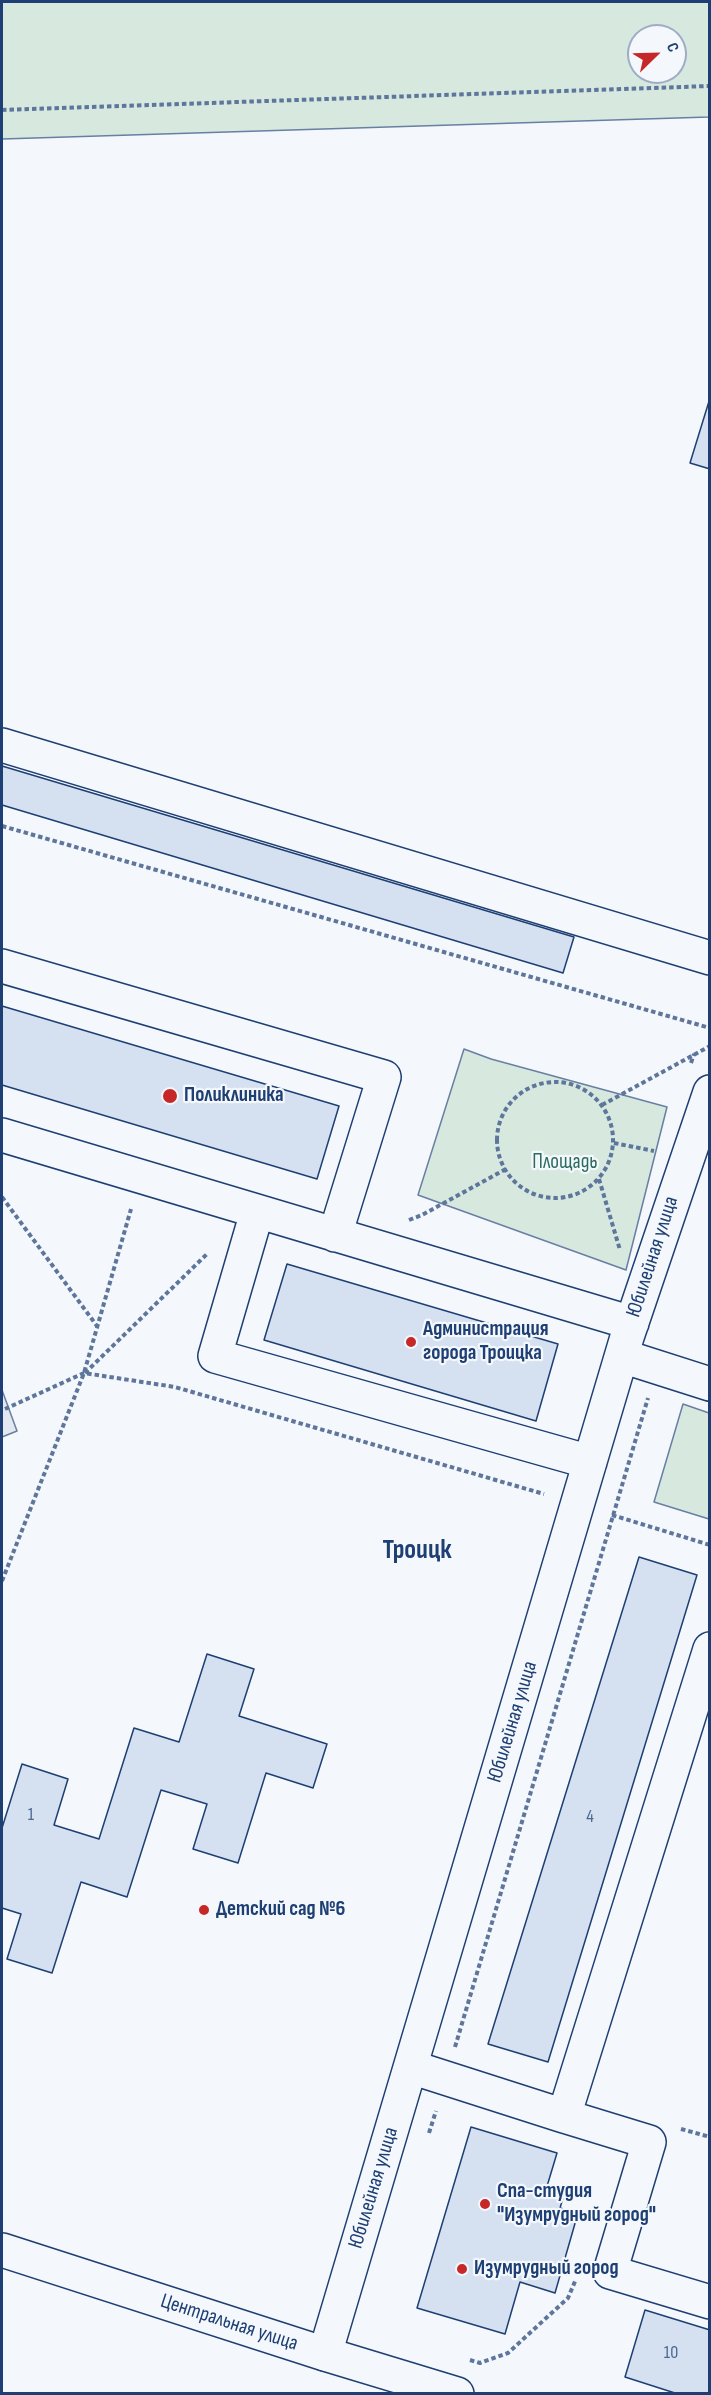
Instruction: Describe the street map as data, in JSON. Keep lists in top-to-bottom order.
{
  "streets": {
    "street": ["Юбилейная улица", "Центральная улица"]
  },
  "crossings": [
    ["Юбилейная улица", "Центральная улица"]
  ],
  "districts": ["Троицк"],
  "parks": ["Площадь"],
  "places": [
    "Поликлиника",
    "Администрация города Троицка",
    "Детский сад №6",
    "Спа-студия \"Изумрудный город\"",
    "Изумрудный город"
  ],
  "house_numbers": ["1", "4", "10"],
  "north": "top right"
}
